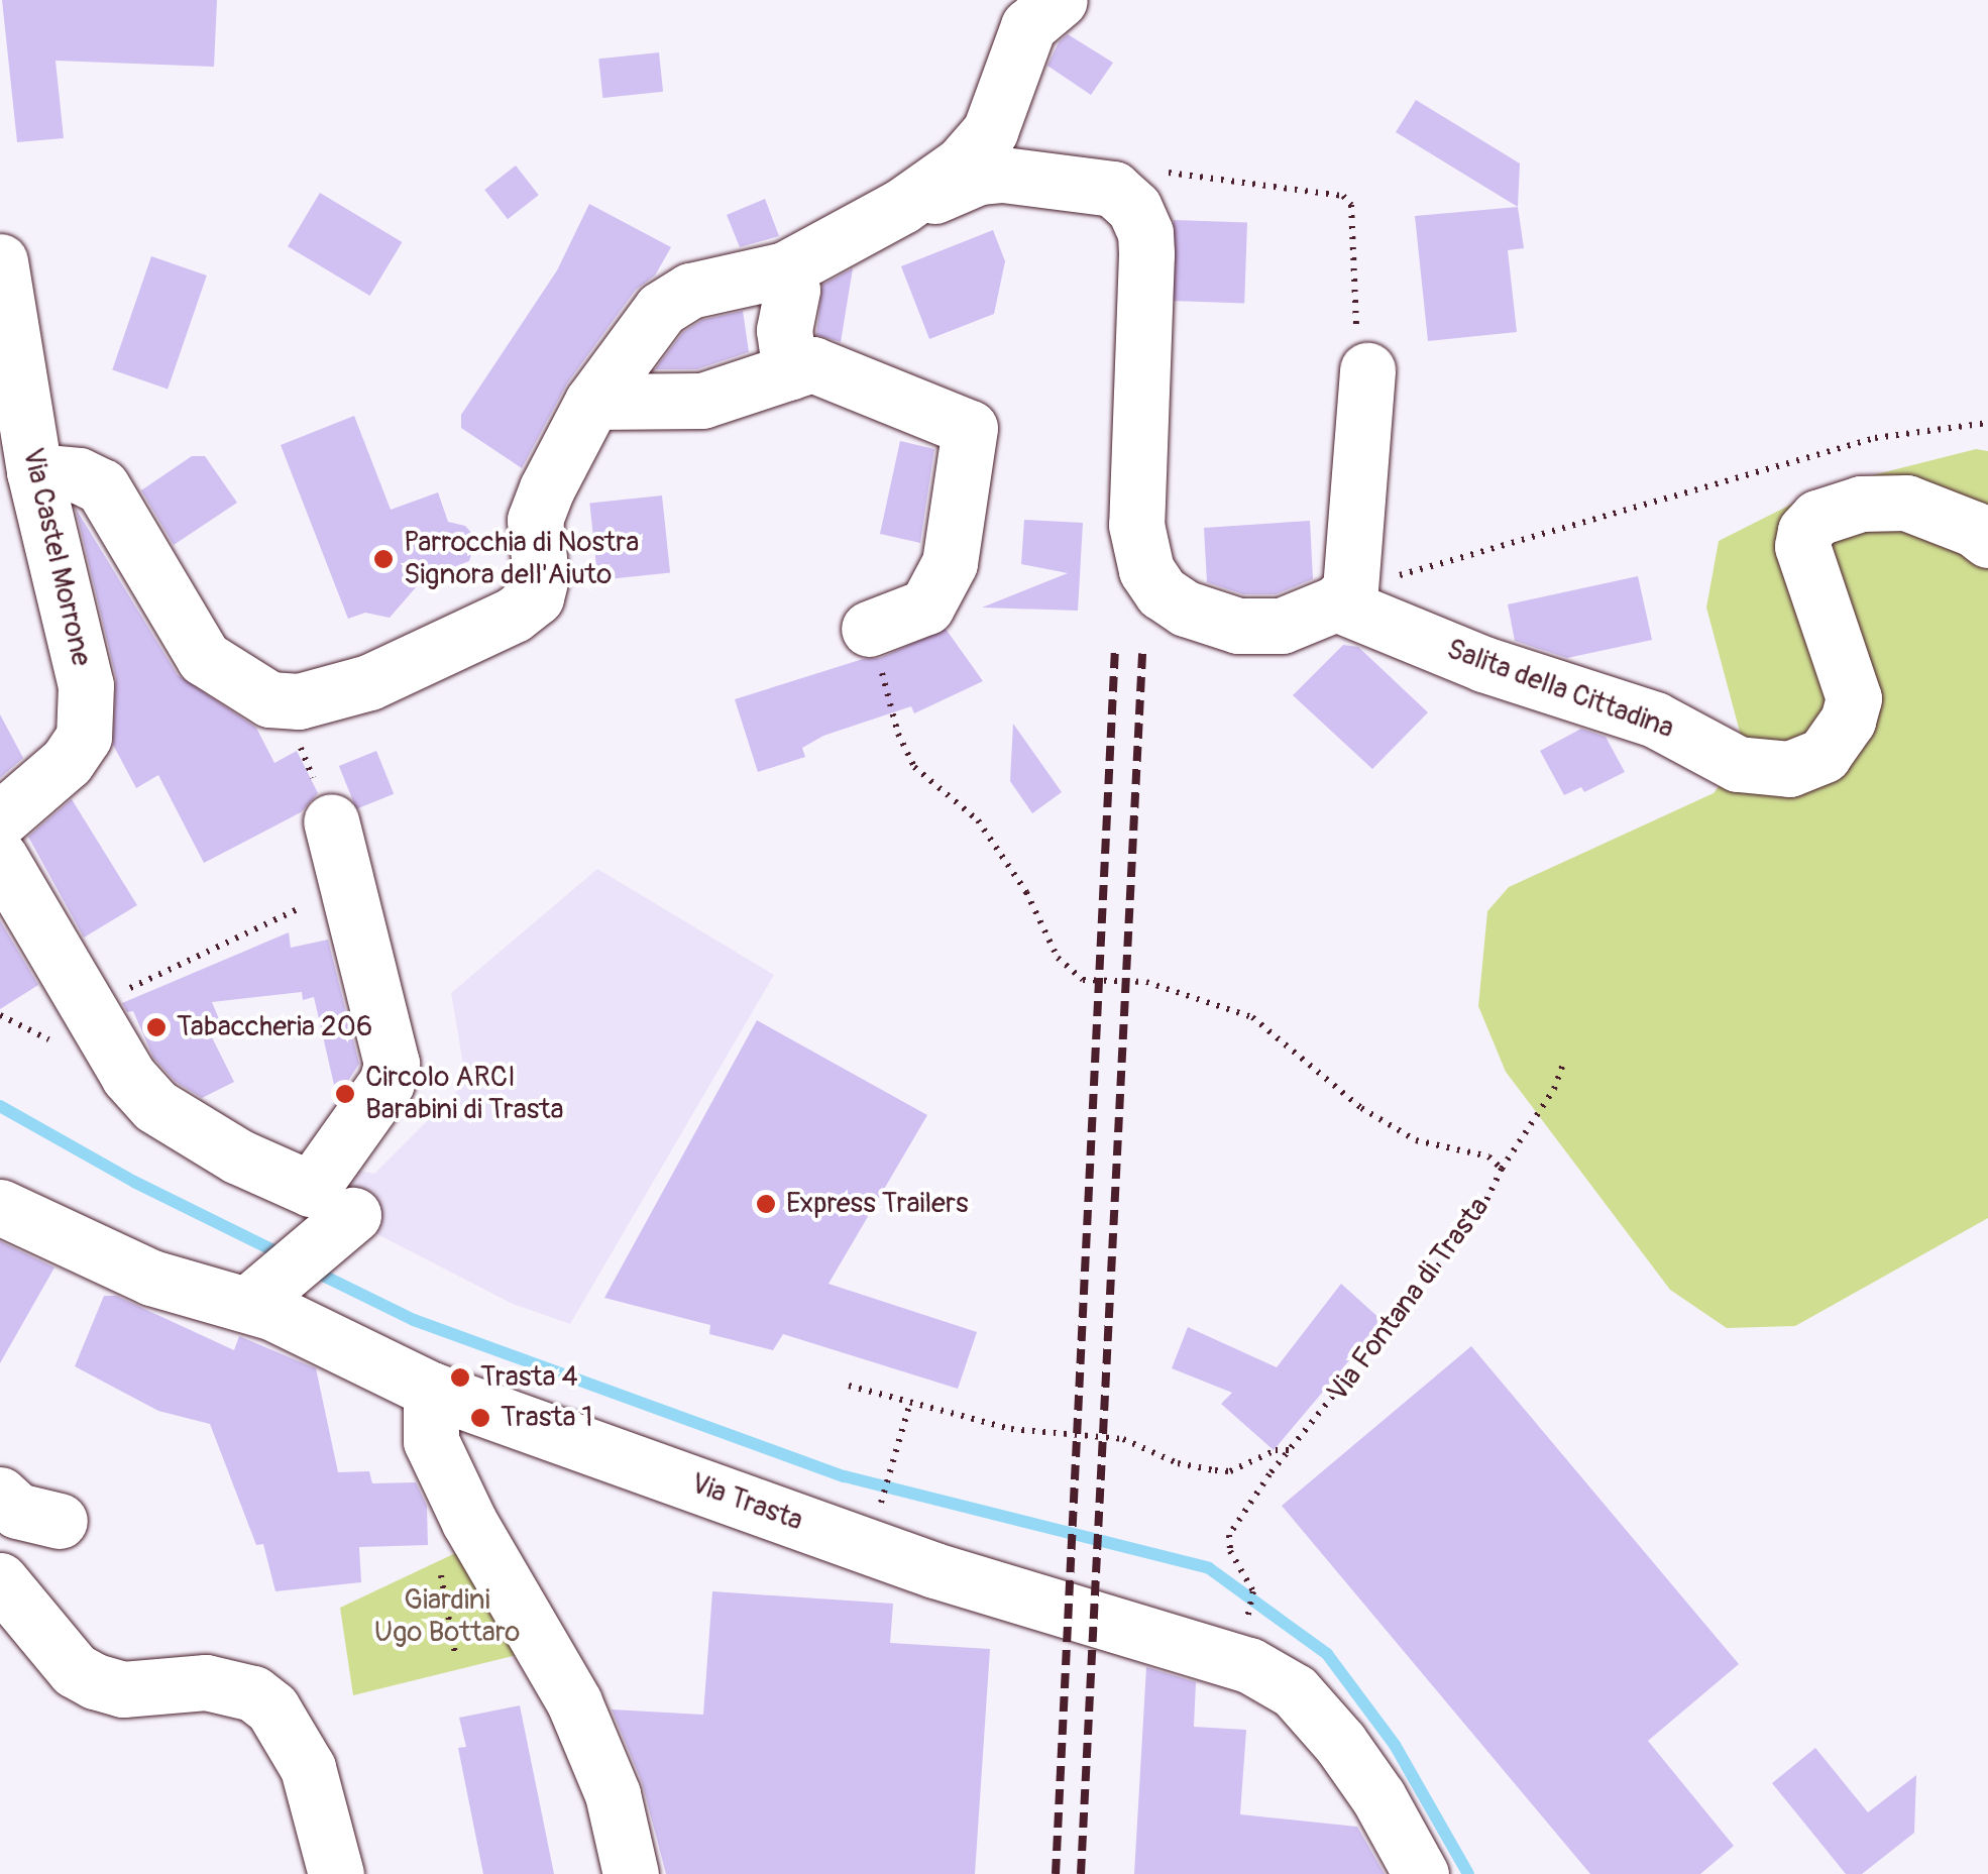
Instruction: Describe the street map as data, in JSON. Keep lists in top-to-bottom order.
{
  "streets": {
    "street": ["Via Castel Morrone", "Salita della Cittadina", "Via Trasta"],
    "path": ["Via Fontana di Trasta"]
  },
  "crossings": [
    ["Via Fontana di Trasta", "Via Trasta"]
  ],
  "parks": ["Giardini Ugo Bottaro"],
  "places": [
    "Parrocchia di Nostra Signora dell'Aiuto",
    "Tabaccheria 206",
    "Circolo ARCI Barabini di Trasta",
    "Express Trailers",
    "Trasta 4",
    "Trasta 1"
  ]
}
